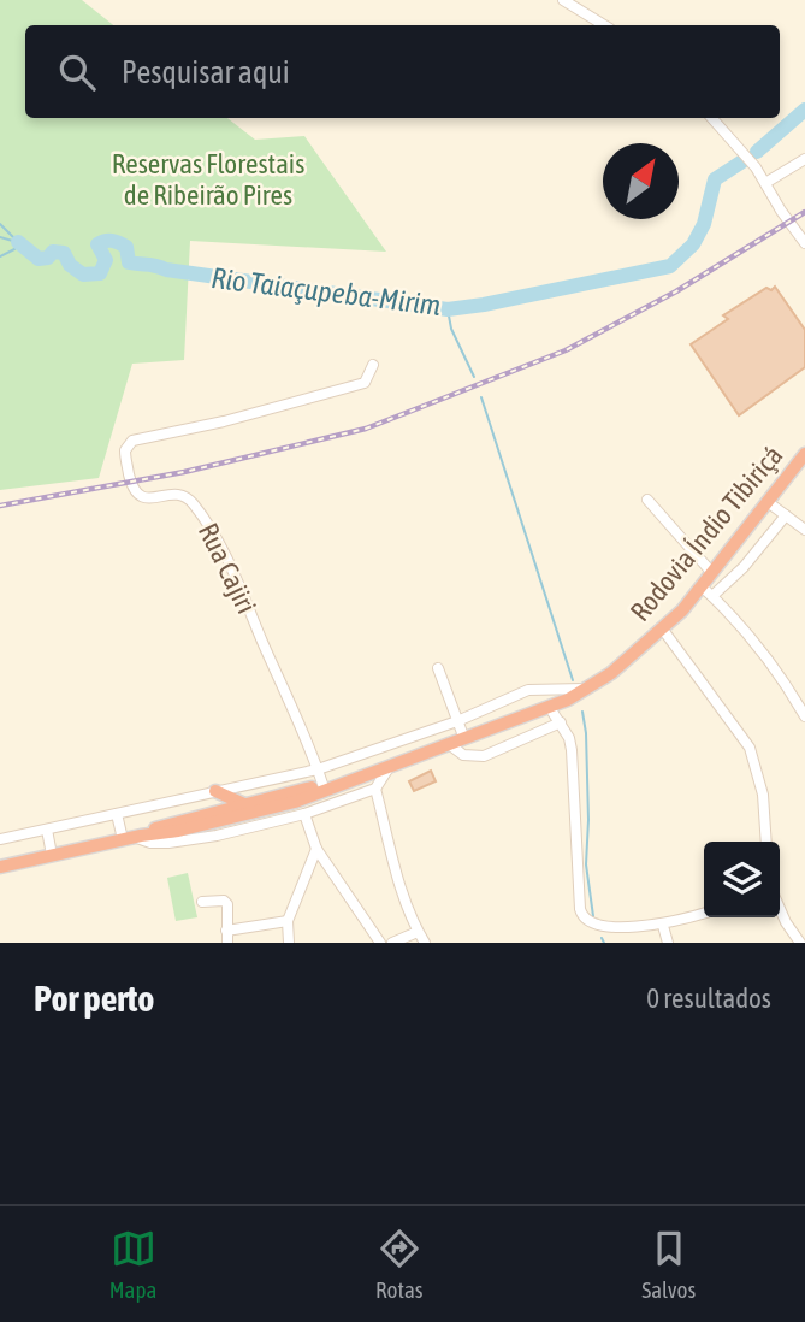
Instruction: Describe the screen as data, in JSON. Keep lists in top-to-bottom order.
{
  "streets": {
    "highway": ["Rodovia Índio Tibiriçá"],
    "street": ["Rua Cajiri"]
  },
  "crossings": [
    ["Rodovia Índio Tibiriçá", "Rua Cajiri"]
  ],
  "water": ["Rio Taiaçupeba-Mirim"],
  "parks": ["Reservas Florestais de Ribeirão Pires"],
  "north": "top right",
  "page": {
    "search": "Pesquisar aqui",
    "heading": ["Por perto", "0 resultados"],
    "nav": ["Mapa", "Rotas", "Salvos"]
  }
}
